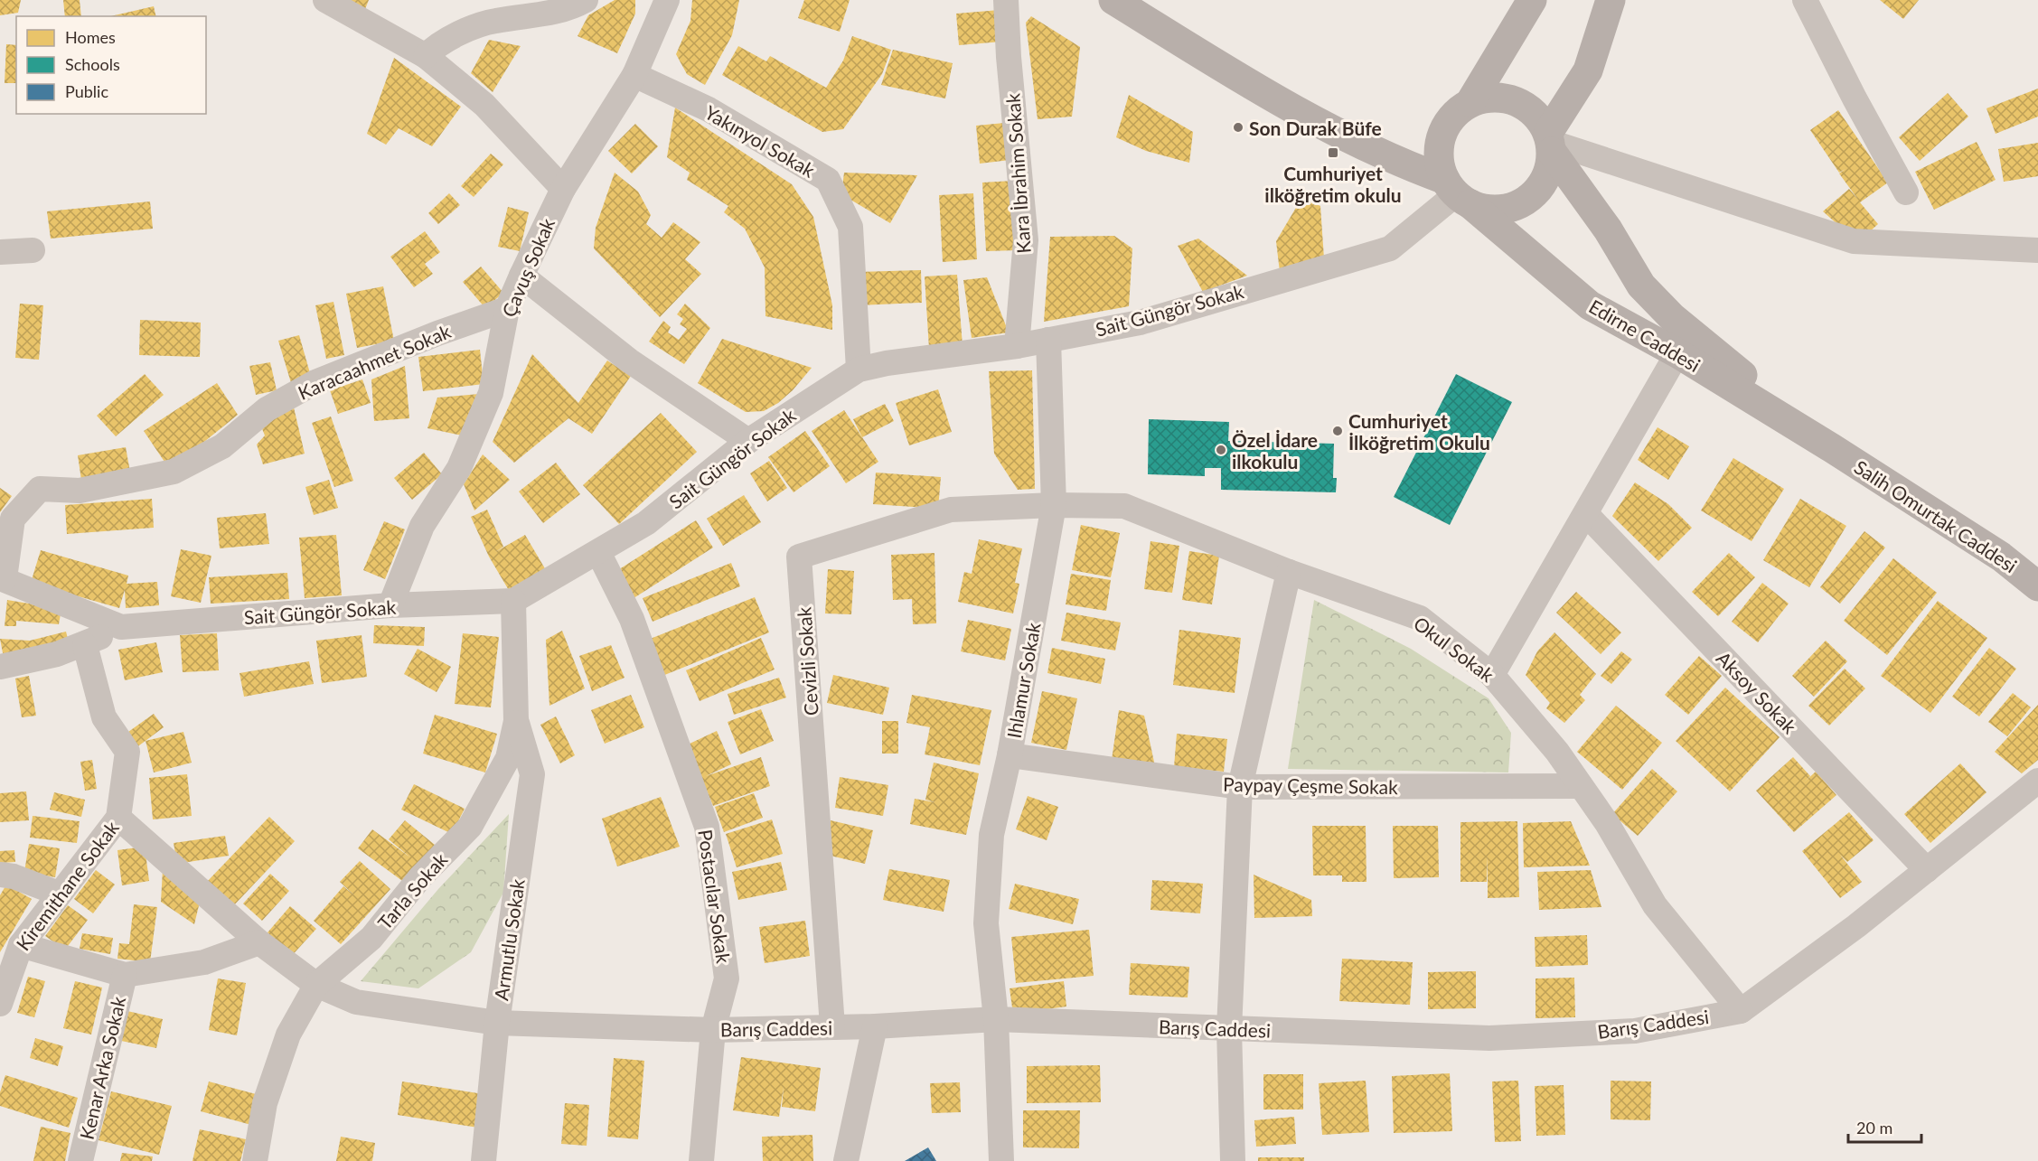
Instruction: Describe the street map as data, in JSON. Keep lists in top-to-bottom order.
{
  "streets": {
    "main road": ["Edirne Caddesi", "Salih Omurtak Caddesi"],
    "street": [
      "Yakınyol Sokak",
      "Kara İbrahim Sokak",
      "Çavuş Sokak",
      "Sait Güngör Sokak",
      "Karacaahmet Sokak",
      "Okul Sokak",
      "Cevizli Sokak",
      "Ihlamur Sokak",
      "Aksoy Sokak",
      "Paypay Çeşme Sokak",
      "Kiremithane Sokak",
      "Tarla Sokak",
      "Postacılar Sokak",
      "Armutlu Sokak",
      "Barış Caddesi",
      "Kenar Arka Sokak"
    ]
  },
  "crossings": [
    ["Yakınyol Sokak", "Çavuş Sokak"],
    ["Yakınyol Sokak", "Sait Güngör Sokak"],
    ["Kara İbrahim Sokak", "Sait Güngör Sokak"],
    ["Çavuş Sokak", "Sait Güngör Sokak"],
    ["Çavuş Sokak", "Karacaahmet Sokak"],
    ["Sait Güngör Sokak", "Edirne Caddesi"],
    ["Sait Güngör Sokak", "Karacaahmet Sokak"],
    ["Sait Güngör Sokak", "Ihlamur Sokak"],
    ["Sait Güngör Sokak", "Tarla Sokak"],
    ["Sait Güngör Sokak", "Postacılar Sokak"],
    ["Edirne Caddesi", "Salih Omurtak Caddesi"],
    ["Okul Sokak", "Cevizli Sokak"],
    ["Okul Sokak", "Ihlamur Sokak"],
    ["Okul Sokak", "Paypay Çeşme Sokak"],
    ["Okul Sokak", "Barış Caddesi"],
    ["Cevizli Sokak", "Ihlamur Sokak"],
    ["Cevizli Sokak", "Barış Caddesi"],
    ["Ihlamur Sokak", "Paypay Çeşme Sokak"],
    ["Ihlamur Sokak", "Barış Caddesi"],
    ["Aksoy Sokak", "Barış Caddesi"],
    ["Kiremithane Sokak", "Barış Caddesi"],
    ["Kiremithane Sokak", "Kenar Arka Sokak"],
    ["Tarla Sokak", "Armutlu Sokak"],
    ["Tarla Sokak", "Barış Caddesi"],
    ["Postacılar Sokak", "Barış Caddesi"],
    ["Armutlu Sokak", "Barış Caddesi"],
    ["Barış Caddesi", "Kenar Arka Sokak"]
  ],
  "places": {
    "other": ["Son Durak Büfe", "Cumhuriyet İlköğretim Okulu", "Özel İdare ilkokulu"],
    "transit": ["Cumhuriyet ilköğretim okulu"]
  },
  "legend": ["Homes", "Schools", "Public"],
  "scale_bar": "20 m"
}
